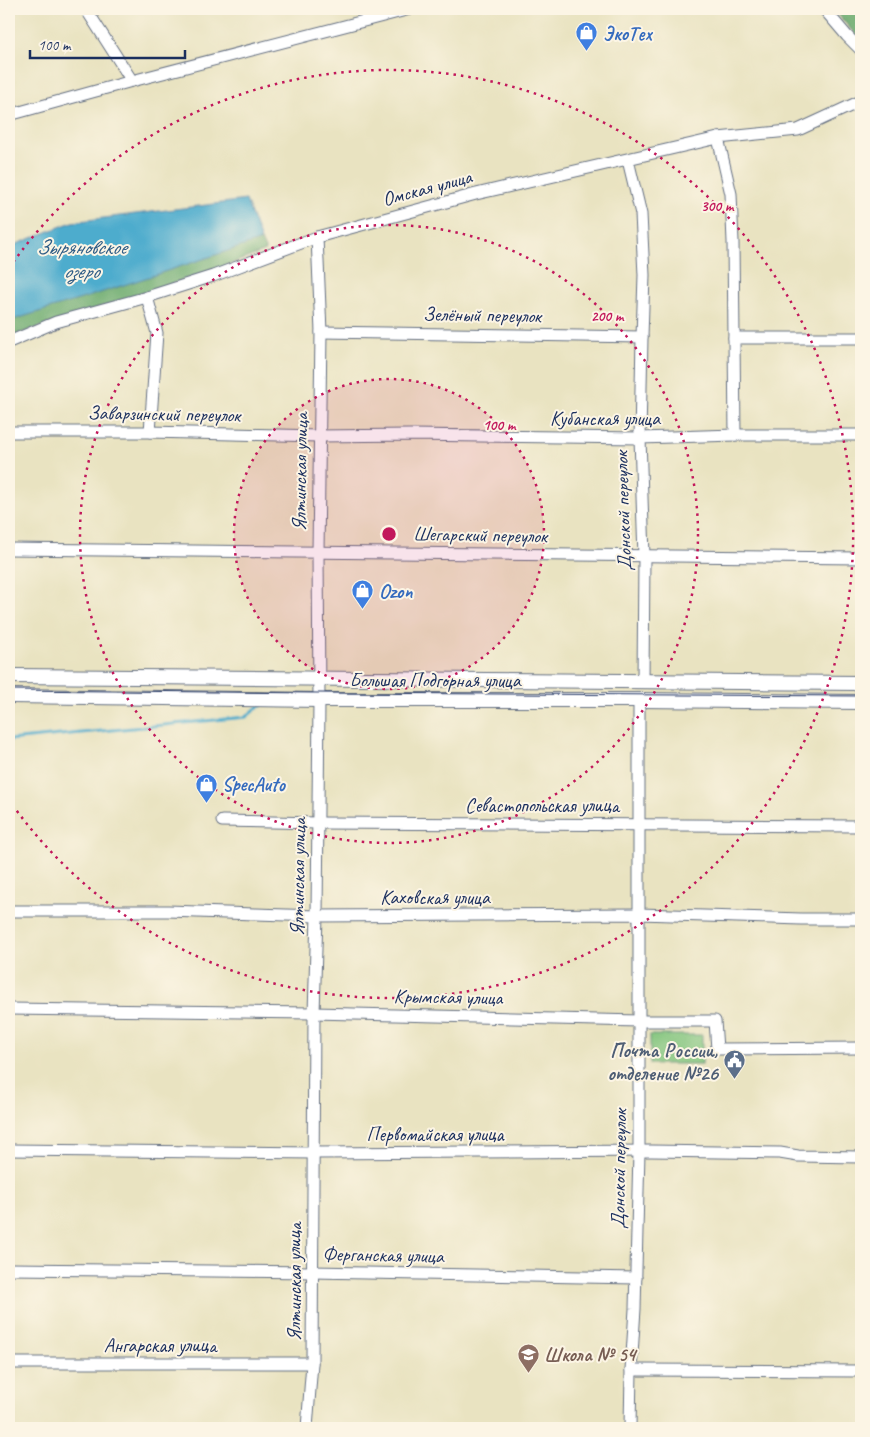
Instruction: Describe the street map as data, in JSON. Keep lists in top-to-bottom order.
{
  "streets": {
    "main road": ["Большая Подгорная улица"],
    "street": [
      "Омская улица",
      "Зелёный переулок",
      "Заварзинский переулок",
      "Кубанская улица",
      "Ялтинская улица",
      "Донской переулок",
      "Шегарский переулок",
      "Севастопольская улица",
      "Каховская улица",
      "Крымская улица",
      "Первомайская улица",
      "Ферганская улица",
      "Ангарская улица"
    ]
  },
  "crossings": [
    ["Омская улица", "Ялтинская улица"],
    ["Омская улица", "Донской переулок"],
    ["Зелёный переулок", "Ялтинская улица"],
    ["Зелёный переулок", "Донской переулок"],
    ["Заварзинский переулок", "Кубанская улица"],
    ["Заварзинский переулок", "Ялтинская улица"],
    ["Кубанская улица", "Ялтинская улица"],
    ["Кубанская улица", "Донской переулок"],
    ["Ялтинская улица", "Шегарский переулок"],
    ["Ялтинская улица", "Большая Подгорная улица"],
    ["Ялтинская улица", "Севастопольская улица"],
    ["Ялтинская улица", "Каховская улица"],
    ["Ялтинская улица", "Крымская улица"],
    ["Ялтинская улица", "Первомайская улица"],
    ["Ялтинская улица", "Ферганская улица"],
    ["Ялтинская улица", "Ангарская улица"],
    ["Донской переулок", "Шегарский переулок"],
    ["Донской переулок", "Большая Подгорная улица"],
    ["Донской переулок", "Севастопольская улица"],
    ["Донской переулок", "Каховская улица"],
    ["Донской переулок", "Крымская улица"],
    ["Донской переулок", "Первомайская улица"],
    ["Донской переулок", "Ферганская улица"]
  ],
  "water": ["Зыряновское озеро"],
  "places": {
    "shop": ["ЭкоТех", "Ozon", "SpecAuto"],
    "public building": ["Почта России, отделение №26"],
    "school or university": ["Школа № 54"]
  },
  "scale_bar": "100 m",
  "rings": ["300 m", "200 m", "100 m"]
}
